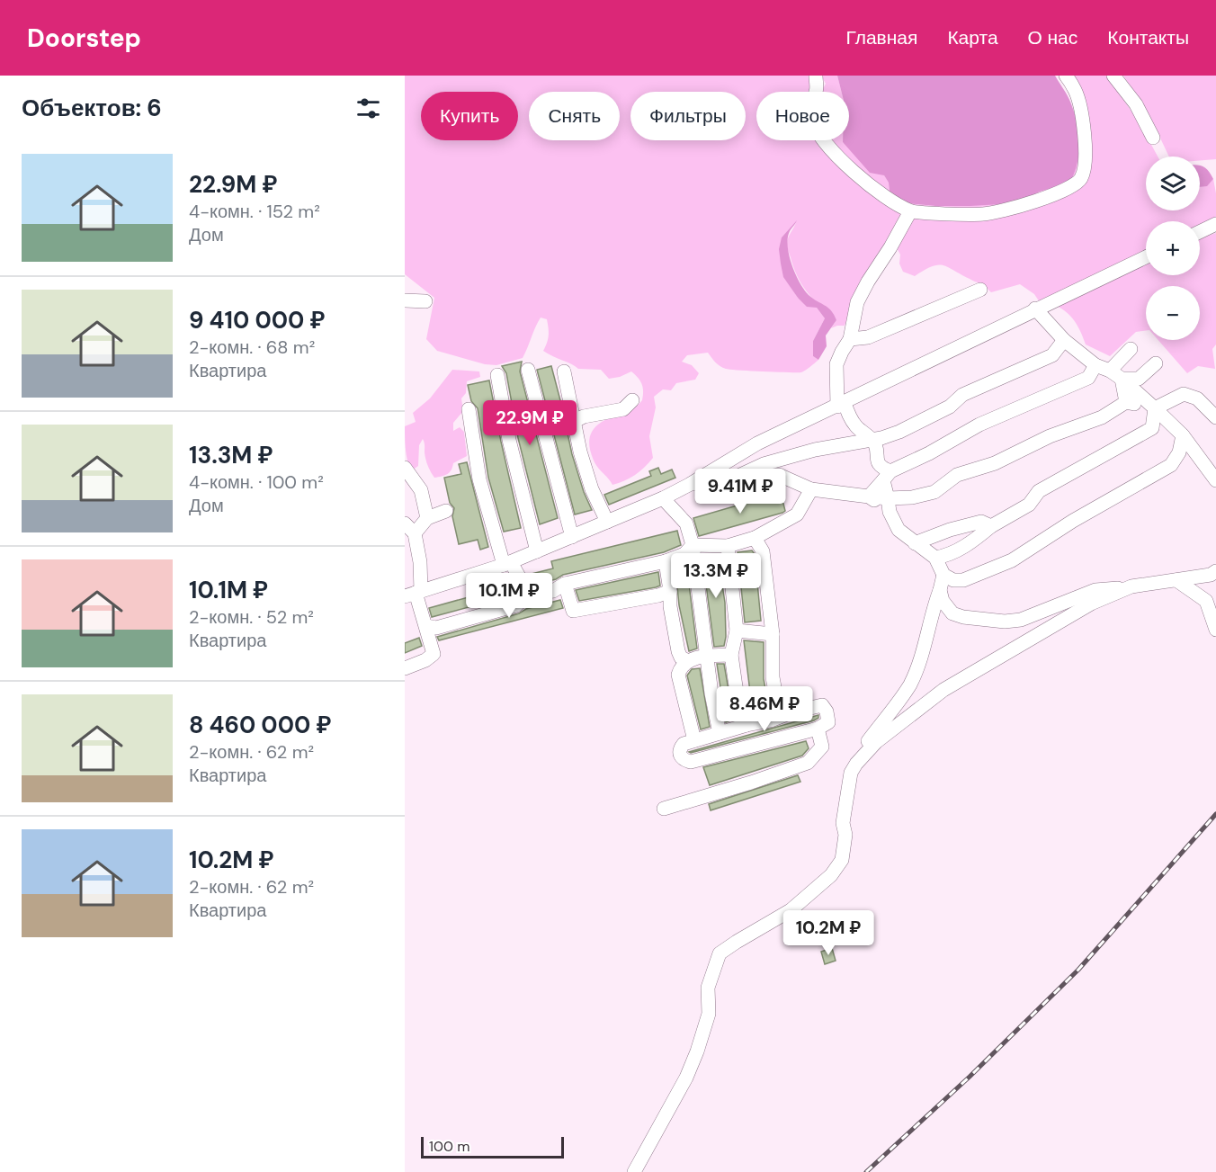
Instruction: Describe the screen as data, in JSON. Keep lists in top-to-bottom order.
{
  "scale_bar": "100 m",
  "page": {
    "header": "Doorstep",
    "nav": [
      "Главная",
      "Карта",
      "О нас",
      "Контакты"
    ],
    "heading": "Объектов: 6",
    "chip": [
      "Купить",
      "Снять",
      "Фильтры",
      "Новое"
    ],
    "list": [
      {
        "name": "22.9M ₽",
        "note": "4-комн. · 152 m² · Дом"
      },
      {
        "name": "9 410 000 ₽",
        "note": "2-комн. · 68 m² · Квартира"
      },
      {
        "name": "13.3M ₽",
        "note": "4-комн. · 100 m² · Дом"
      },
      {
        "name": "10.1M ₽",
        "note": "2-комн. · 52 m² · Квартира"
      },
      {
        "name": "8 460 000 ₽",
        "note": "2-комн. · 62 m² · Квартира"
      },
      {
        "name": "10.2M ₽",
        "note": "2-комн. · 62 m² · Квартира"
      }
    ],
    "map_buttons": ["+", "−"],
    "price": [
      "22.9M ₽",
      "9.41M ₽",
      "13.3M ₽",
      "10.1M ₽",
      "8.46M ₽",
      "10.2M ₽"
    ],
    "scale": "100 m"
  }
}
